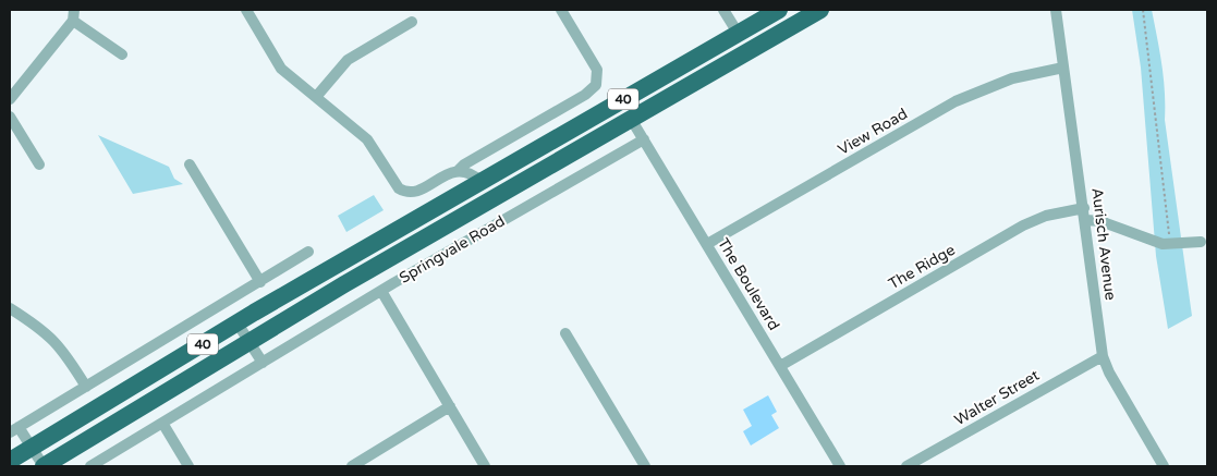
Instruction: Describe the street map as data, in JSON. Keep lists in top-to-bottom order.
{
  "streets": {
    "highway": ["40", "Springvale Road"],
    "street": [
      "View Road",
      "Aurisch Avenue",
      "The Ridge",
      "The Boulevard",
      "Walter Street"
    ]
  },
  "crossings": [
    ["40", "Springvale Road"],
    ["View Road", "Aurisch Avenue"],
    ["View Road", "The Boulevard"],
    ["Aurisch Avenue", "The Ridge"],
    ["Aurisch Avenue", "Walter Street"],
    ["Springvale Road", "The Boulevard"],
    ["The Ridge", "The Boulevard"]
  ]
}
